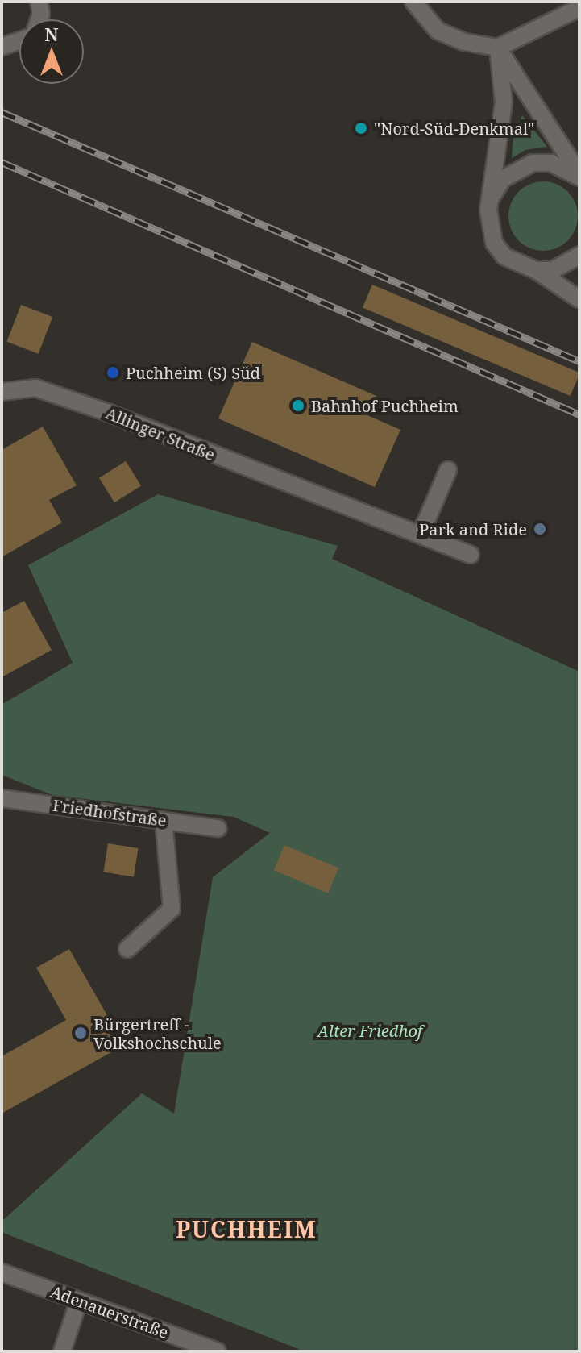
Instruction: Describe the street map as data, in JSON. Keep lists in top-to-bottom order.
{
  "streets": {
    "street": ["Allinger Straße", "Friedhofstraße", "Adenauerstraße"]
  },
  "districts": ["PUCHHEIM"],
  "parks": ["Alter Friedhof"],
  "places": [
    "\"Nord-Süd-Denkmal\"",
    "Puchheim (S) Süd",
    "Bahnhof Puchheim",
    "Park and Ride",
    "Bürgertreff - Volkshochschule"
  ],
  "north": "top"
}
